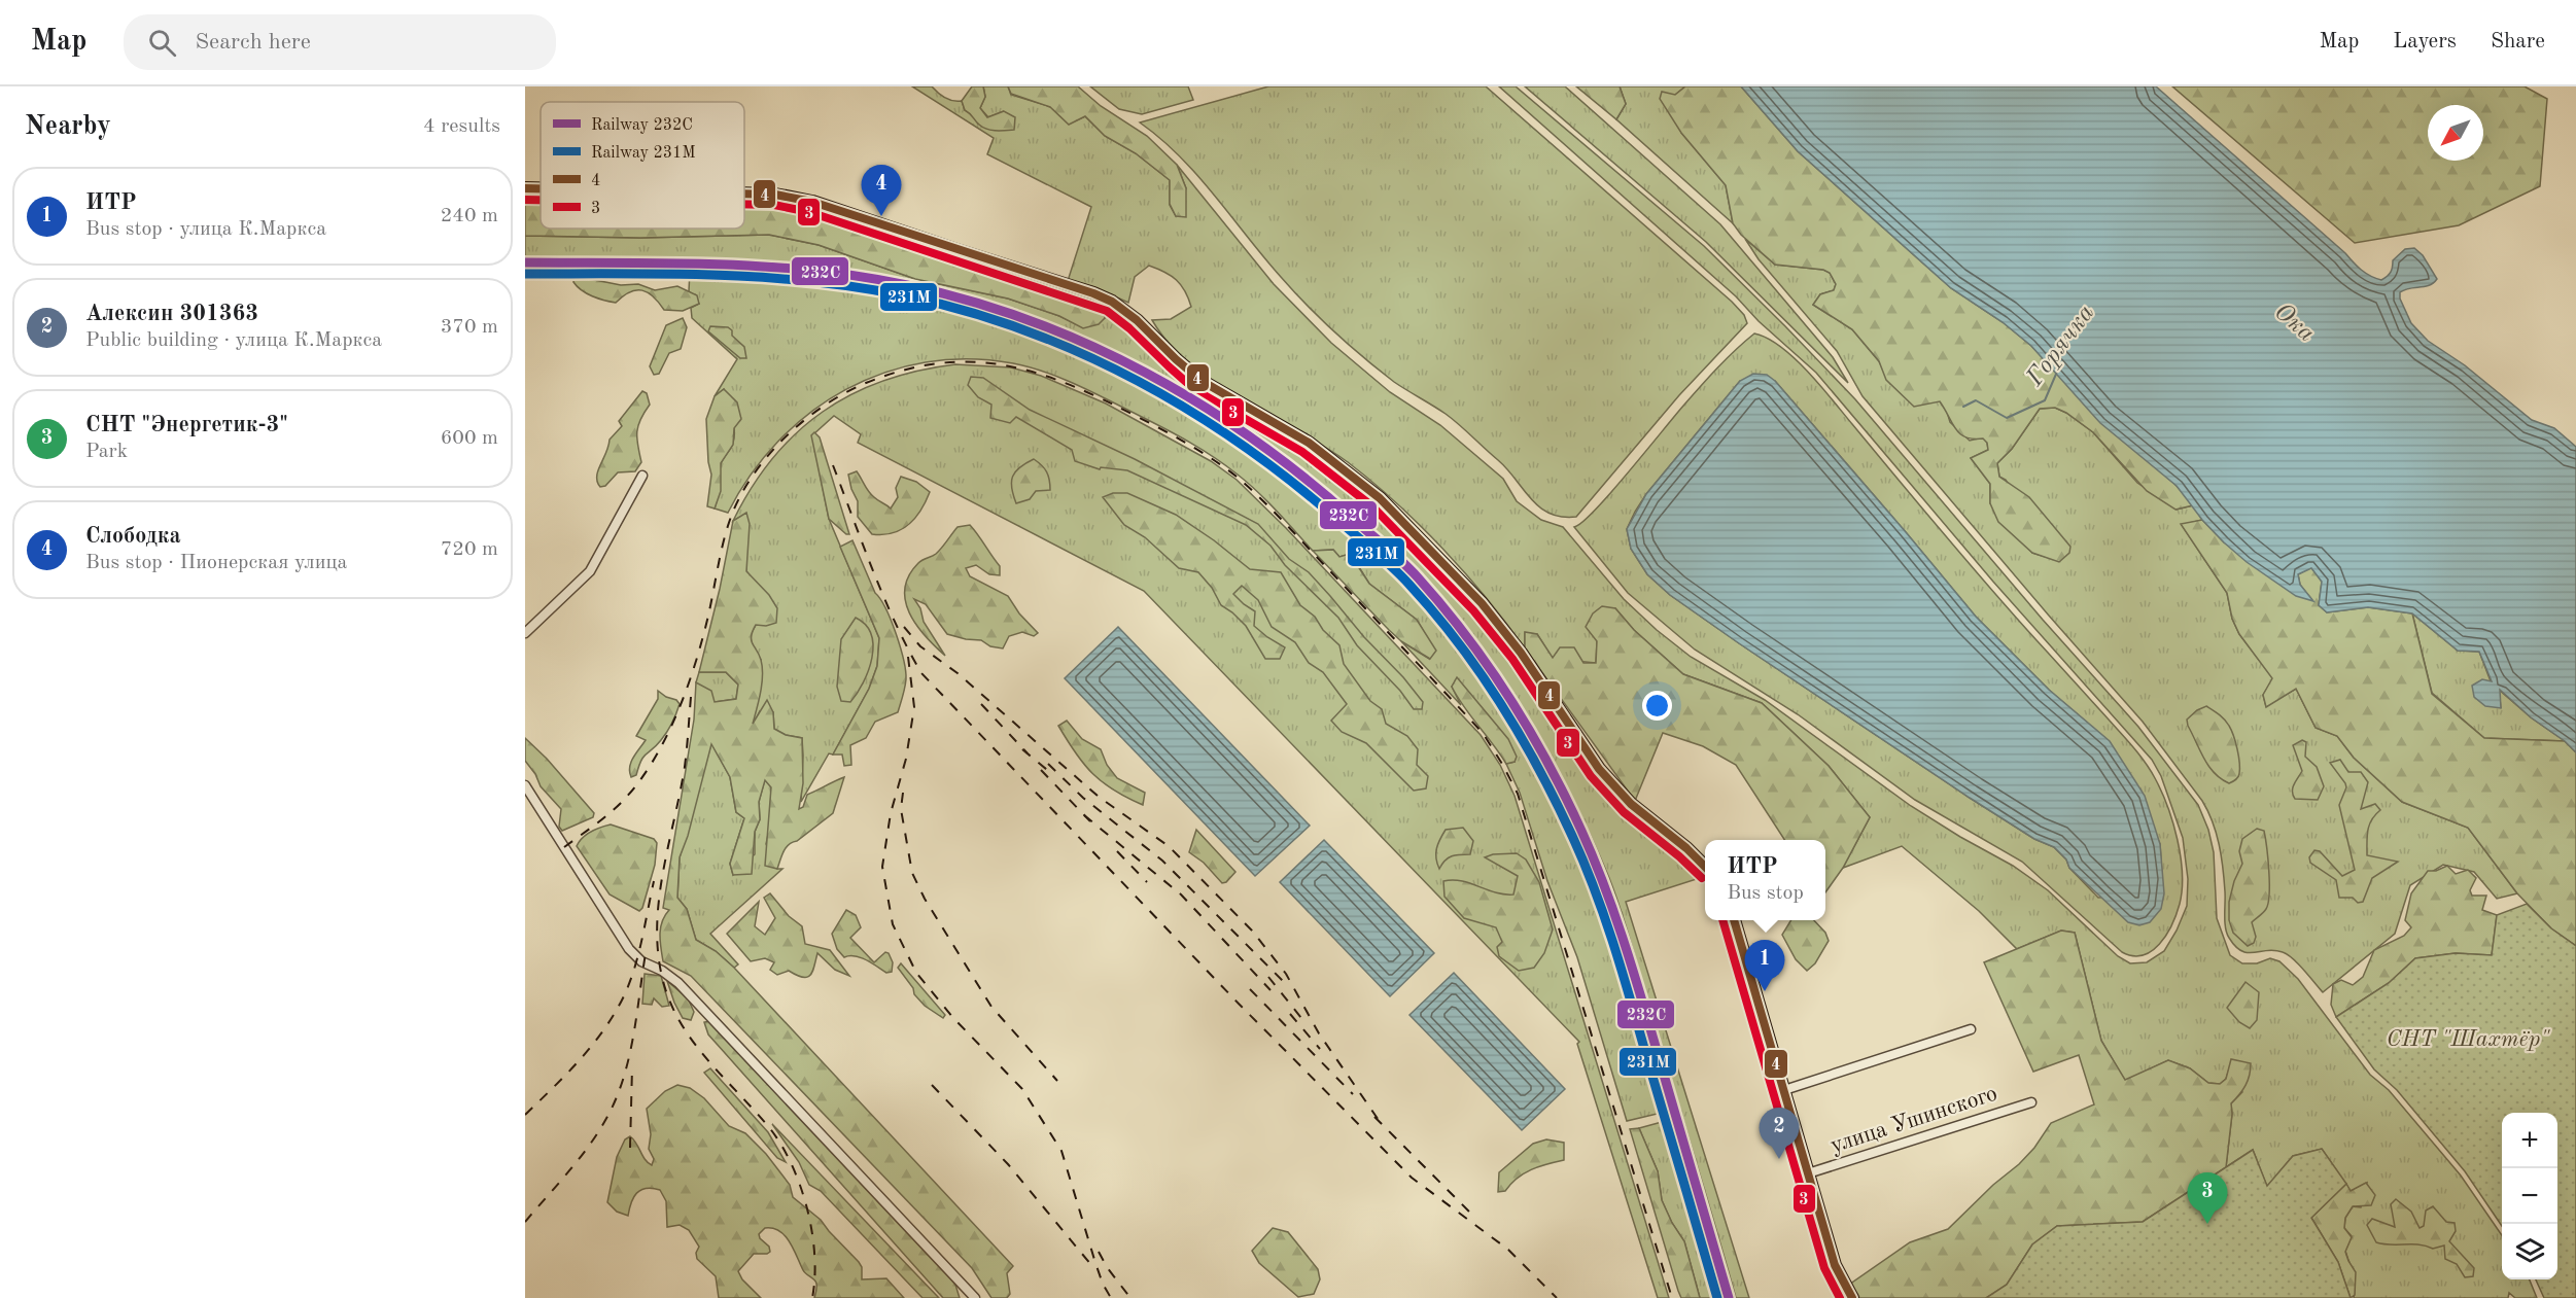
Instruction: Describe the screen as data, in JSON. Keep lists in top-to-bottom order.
{
  "streets": {
    "street": ["улица Ушинского"]
  },
  "water": ["Ока", "Горячка"],
  "parks": ["СНТ \"Шахтёр\""],
  "lines": [
    "transit line 4",
    "transit line 3",
    "rail line 232C",
    "rail line 231М"
  ],
  "legend": [
    "Railway 232C",
    "Railway 231М",
    "4",
    "3"
  ],
  "north": "bottom left",
  "page": {
    "header": "Map",
    "search": "Search here",
    "nav": ["Map", "Layers", "Share"],
    "heading": ["Nearby", "4 results"],
    "pins": [
      "4",
      "1",
      "2",
      "3"
    ],
    "list": [
      {
        "mark": "1",
        "name": "ИТР",
        "note": "Bus stop · улица К.Маркса",
        "value": "240 m"
      },
      {
        "mark": "2",
        "name": "Алексин 301363",
        "note": "Public building · улица К.Маркса",
        "value": "370 m"
      },
      {
        "mark": "3",
        "name": "СНТ \"Энергетик-3\"",
        "note": "Park",
        "value": "600 m"
      },
      {
        "mark": "4",
        "name": "Слободка",
        "note": "Bus stop · Пионерская улица",
        "value": "720 m"
      }
    ],
    "popup": ["ИТР", "Bus stop"],
    "map_buttons": ["+", "−"]
  }
}
